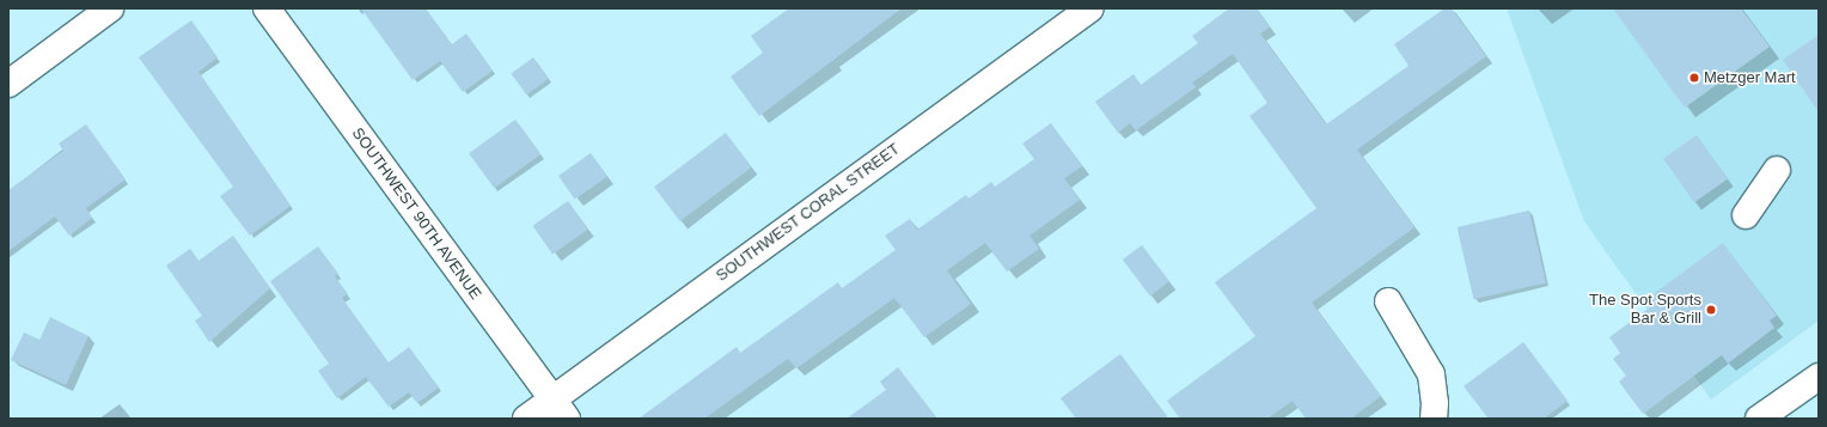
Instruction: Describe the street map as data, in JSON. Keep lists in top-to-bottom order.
{
  "streets": {
    "street": ["SOUTHWEST CORAL STREET", "SOUTHWEST 90TH AVENUE"]
  },
  "crossings": [
    ["SOUTHWEST CORAL STREET", "SOUTHWEST 90TH AVENUE"]
  ],
  "places": ["Metzger Mart", "The Spot Sports Bar & Grill"]
}
